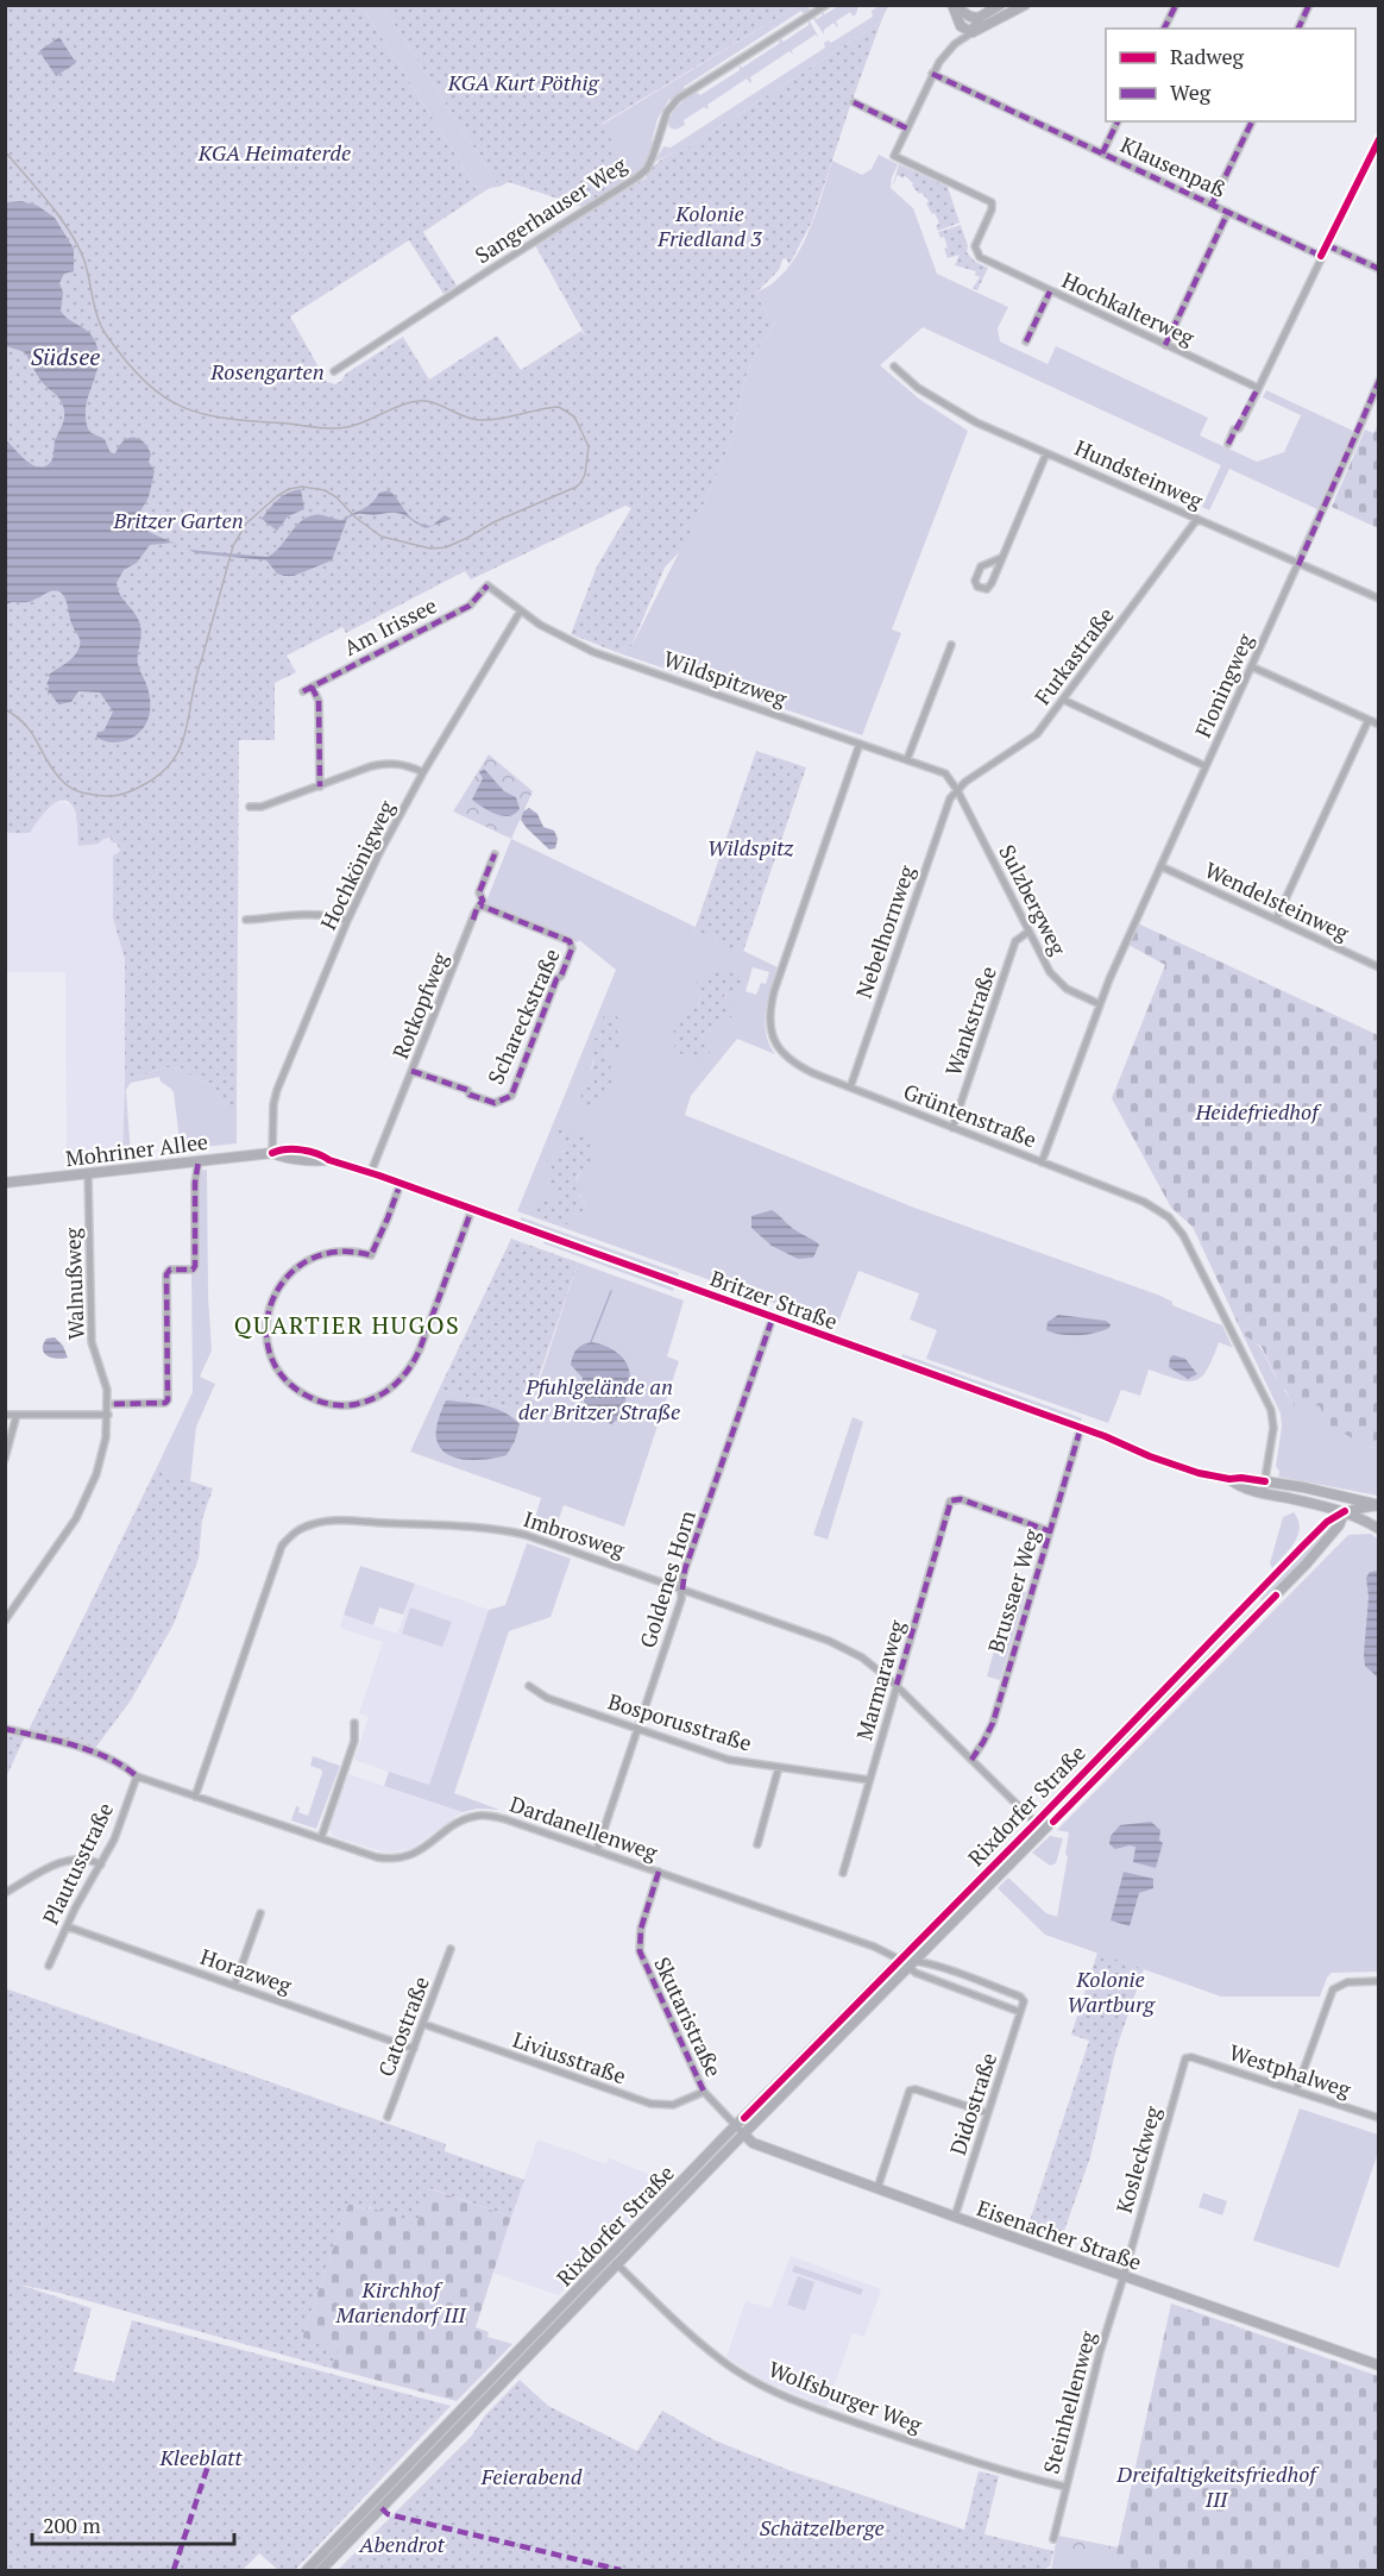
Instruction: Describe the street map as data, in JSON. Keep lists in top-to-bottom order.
{
  "streets": {
    "street": [
      "Klausenpaß",
      "Sangerhauser Weg",
      "Hochkalterweg",
      "Hundsteinweg",
      "Am Irissee",
      "Furkastraße",
      "Wildspitzweg",
      "Floningweg",
      "Hochkönigweg",
      "Sulzbergweg",
      "Wendelsteinweg",
      "Nebelhornweg",
      "Rotkopfweg",
      "Schareckstraße",
      "Wankstraße",
      "Grüntenstraße",
      "Mohriner Allee",
      "Walnußweg",
      "Britzer Straße",
      "Imbrosweg",
      "Goldenes Horn",
      "Brussaer Weg",
      "Marmaraweg",
      "Bosporusstraße",
      "Rixdorfer Straße",
      "Dardanellenweg",
      "Plautusstraße",
      "Horazweg",
      "Skutaristraße",
      "Catostraße",
      "Liviusstraße",
      "Westphalweg",
      "Didostraße",
      "Kosleckweg",
      "Eisenacher Straße",
      "Wolfsburger Weg",
      "Steinhellenweg"
    ]
  },
  "crossings": [
    ["Hundsteinweg", "Furkastraße"],
    ["Hundsteinweg", "Floningweg"],
    ["Am Irissee", "Wildspitzweg"],
    ["Furkastraße", "Wildspitzweg"],
    ["Furkastraße", "Sulzbergweg"],
    ["Furkastraße", "Nebelhornweg"],
    ["Wildspitzweg", "Hochkönigweg"],
    ["Wildspitzweg", "Sulzbergweg"],
    ["Wildspitzweg", "Nebelhornweg"],
    ["Wildspitzweg", "Grüntenstraße"],
    ["Floningweg", "Sulzbergweg"],
    ["Floningweg", "Wendelsteinweg"],
    ["Floningweg", "Grüntenstraße"],
    ["Hochkönigweg", "Mohriner Allee"],
    ["Hochkönigweg", "Britzer Straße"],
    ["Sulzbergweg", "Nebelhornweg"],
    ["Sulzbergweg", "Wankstraße"],
    ["Nebelhornweg", "Grüntenstraße"],
    ["Rotkopfweg", "Schareckstraße"],
    ["Rotkopfweg", "Britzer Straße"],
    ["Wankstraße", "Grüntenstraße"],
    ["Grüntenstraße", "Britzer Straße"],
    ["Mohriner Allee", "Walnußweg"],
    ["Mohriner Allee", "Britzer Straße"],
    ["Britzer Straße", "Goldenes Horn"],
    ["Britzer Straße", "Brussaer Weg"],
    ["Britzer Straße", "Rixdorfer Straße"],
    ["Imbrosweg", "Goldenes Horn"],
    ["Imbrosweg", "Brussaer Weg"],
    ["Imbrosweg", "Marmaraweg"],
    ["Imbrosweg", "Rixdorfer Straße"],
    ["Imbrosweg", "Dardanellenweg"],
    ["Goldenes Horn", "Bosporusstraße"],
    ["Goldenes Horn", "Dardanellenweg"],
    ["Brussaer Weg", "Marmaraweg"],
    ["Marmaraweg", "Bosporusstraße"],
    ["Rixdorfer Straße", "Dardanellenweg"],
    ["Rixdorfer Straße", "Skutaristraße"],
    ["Rixdorfer Straße", "Didostraße"],
    ["Rixdorfer Straße", "Eisenacher Straße"],
    ["Rixdorfer Straße", "Wolfsburger Weg"],
    ["Dardanellenweg", "Plautusstraße"],
    ["Dardanellenweg", "Skutaristraße"],
    ["Plautusstraße", "Horazweg"],
    ["Horazweg", "Catostraße"],
    ["Skutaristraße", "Liviusstraße"],
    ["Skutaristraße", "Eisenacher Straße"],
    ["Catostraße", "Liviusstraße"],
    ["Westphalweg", "Kosleckweg"],
    ["Didostraße", "Eisenacher Straße"],
    ["Kosleckweg", "Eisenacher Straße"],
    ["Kosleckweg", "Steinhellenweg"],
    ["Eisenacher Straße", "Steinhellenweg"],
    ["Wolfsburger Weg", "Steinhellenweg"]
  ],
  "districts": ["QUARTIER HUGOS"],
  "water": ["Südsee"],
  "parks": [
    "KGA Kurt Pöthig",
    "KGA Heimaterde",
    "Kolonie Friedland 3",
    "Rosengarten",
    "Britzer Garten",
    "Wildspitz",
    "Heidefriedhof",
    "Pfuhlgelände an der Britzer Straße",
    "Kolonie Wartburg",
    "Kirchhof Mariendorf III",
    "Kleeblatt",
    "Dreifaltigkeitsfriedhof III",
    "Feierabend",
    "Schätzelberge",
    "Abendrot"
  ],
  "legend": ["Radweg", "Weg"],
  "scale_bar": "200 m"
}
